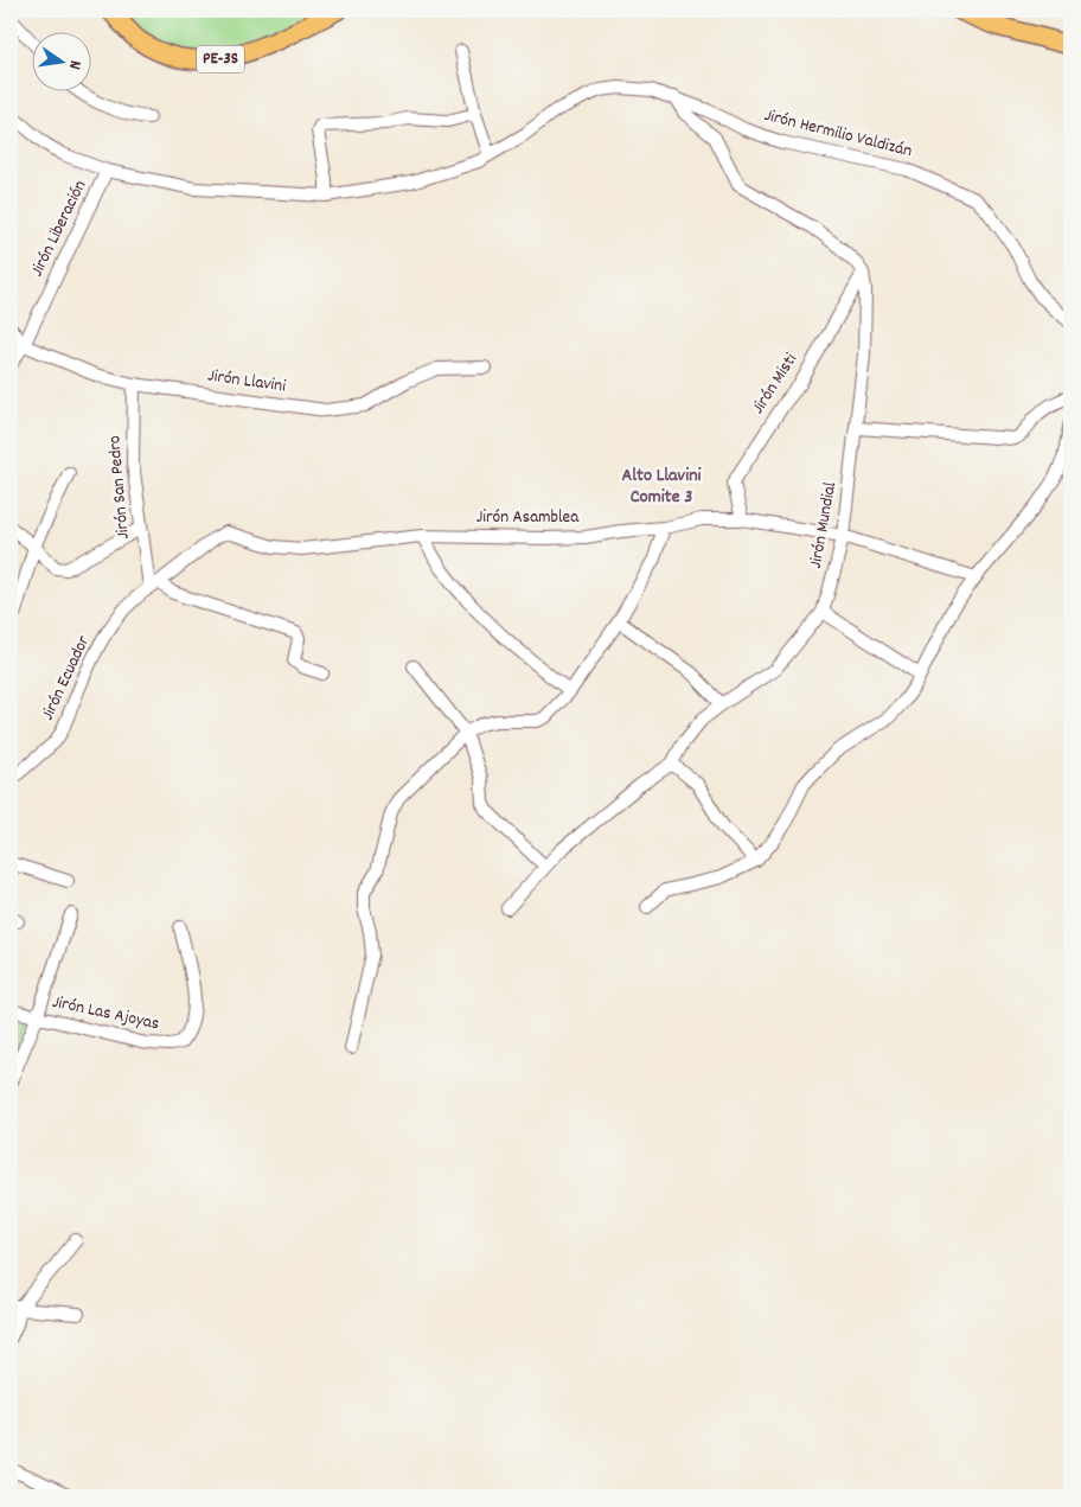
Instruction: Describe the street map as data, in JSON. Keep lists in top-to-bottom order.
{
  "streets": {
    "highway": ["PE-3S"],
    "street": [
      "Jirón Hermilio Valdizán",
      "Jirón Liberación",
      "Jirón Llavini",
      "Jirón Misti",
      "Jirón San Pedro",
      "Jirón Asamblea",
      "Jirón Mundial",
      "Jirón Ecuador",
      "Jirón Las Ajoyas"
    ]
  },
  "crossings": [
    ["Jirón Hermilio Valdizán", "Jirón Liberación"],
    ["Jirón Liberación", "Jirón Llavini"],
    ["Jirón Llavini", "Jirón San Pedro"],
    ["Jirón Misti", "Jirón Asamblea"],
    ["Jirón Misti", "Jirón Mundial"],
    ["Jirón San Pedro", "Jirón Ecuador"],
    ["Jirón Asamblea", "Jirón Mundial"],
    ["Jirón Asamblea", "Jirón Ecuador"]
  ],
  "districts": ["Alto Llavini Comite 3"],
  "north": "right"
}
